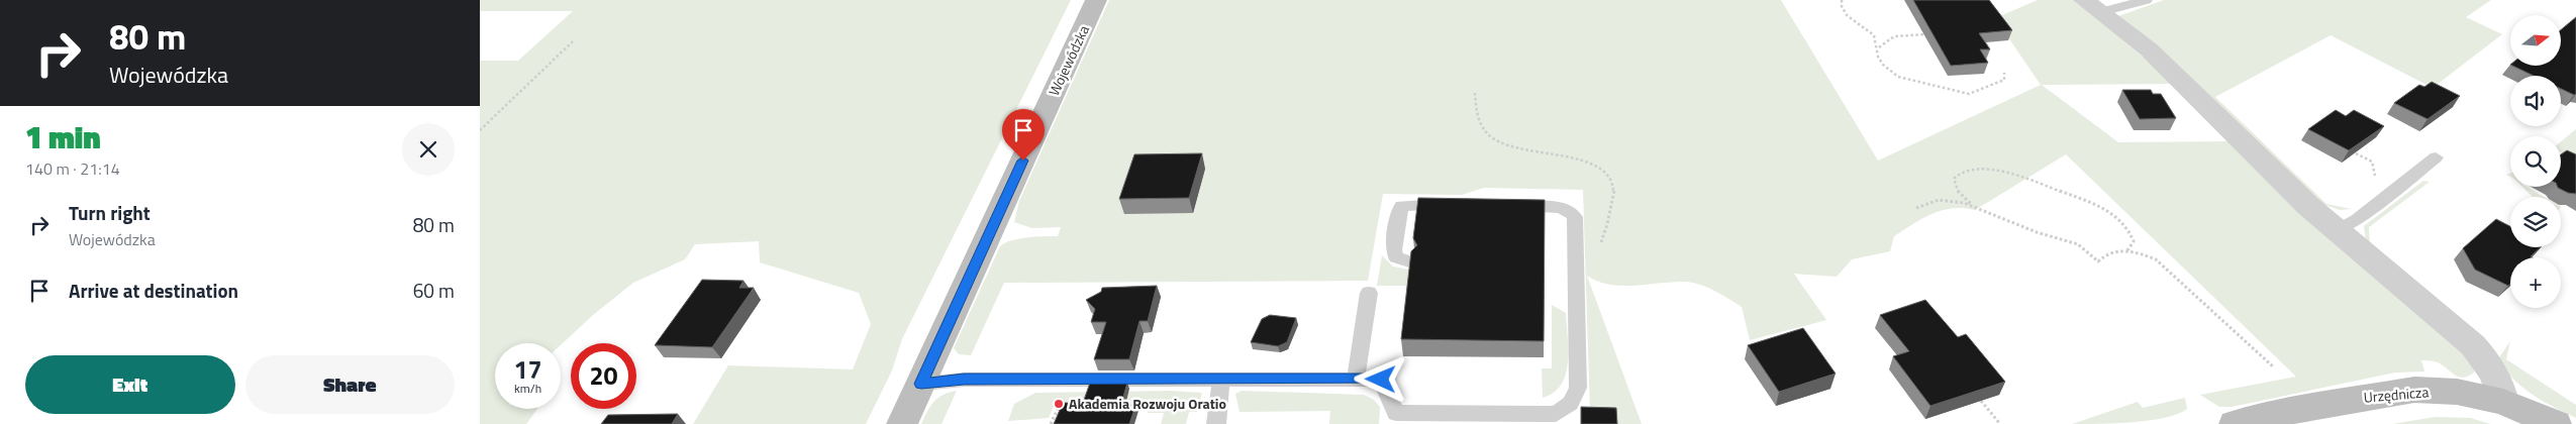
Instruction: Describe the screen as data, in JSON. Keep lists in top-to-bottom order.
{
  "streets": {
    "main road": ["Wojewódzka", "Urzędnicza"]
  },
  "places": ["Akademia Rozwoju Oratio"],
  "north": "right",
  "page": {
    "turn": ["80 m", "Wojewódzka"],
    "map_buttons": "+",
    "heading": ["1 min", "140 m · 21:14"],
    "list": [
      {
        "name": "Turn right",
        "note": "Wojewódzka",
        "value": "80 m"
      },
      {
        "name": "Arrive at destination",
        "value": "60 m"
      }
    ],
    "speed": "17 km/h",
    "limit": "20",
    "buttons": ["Exit", "Share"]
  }
}
